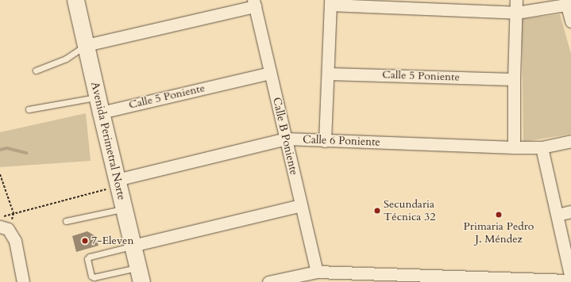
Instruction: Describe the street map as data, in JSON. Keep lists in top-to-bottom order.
{
  "streets": {
    "street": [
      "Calle 5 Poniente",
      "Calle B Poniente",
      "Avenida Perimetral Norte",
      "Calle 6 Poniente"
    ]
  },
  "crossings": [
    ["Calle 5 Poniente", "Calle B Poniente"],
    ["Calle 5 Poniente", "Avenida Perimetral Norte"],
    ["Calle B Poniente", "Calle 6 Poniente"],
    ["Avenida Perimetral Norte", "Calle 6 Poniente"]
  ],
  "places": ["Secundaria Técnica 32", "Primaria Pedro J. Méndez", "7-Eleven"]
}
